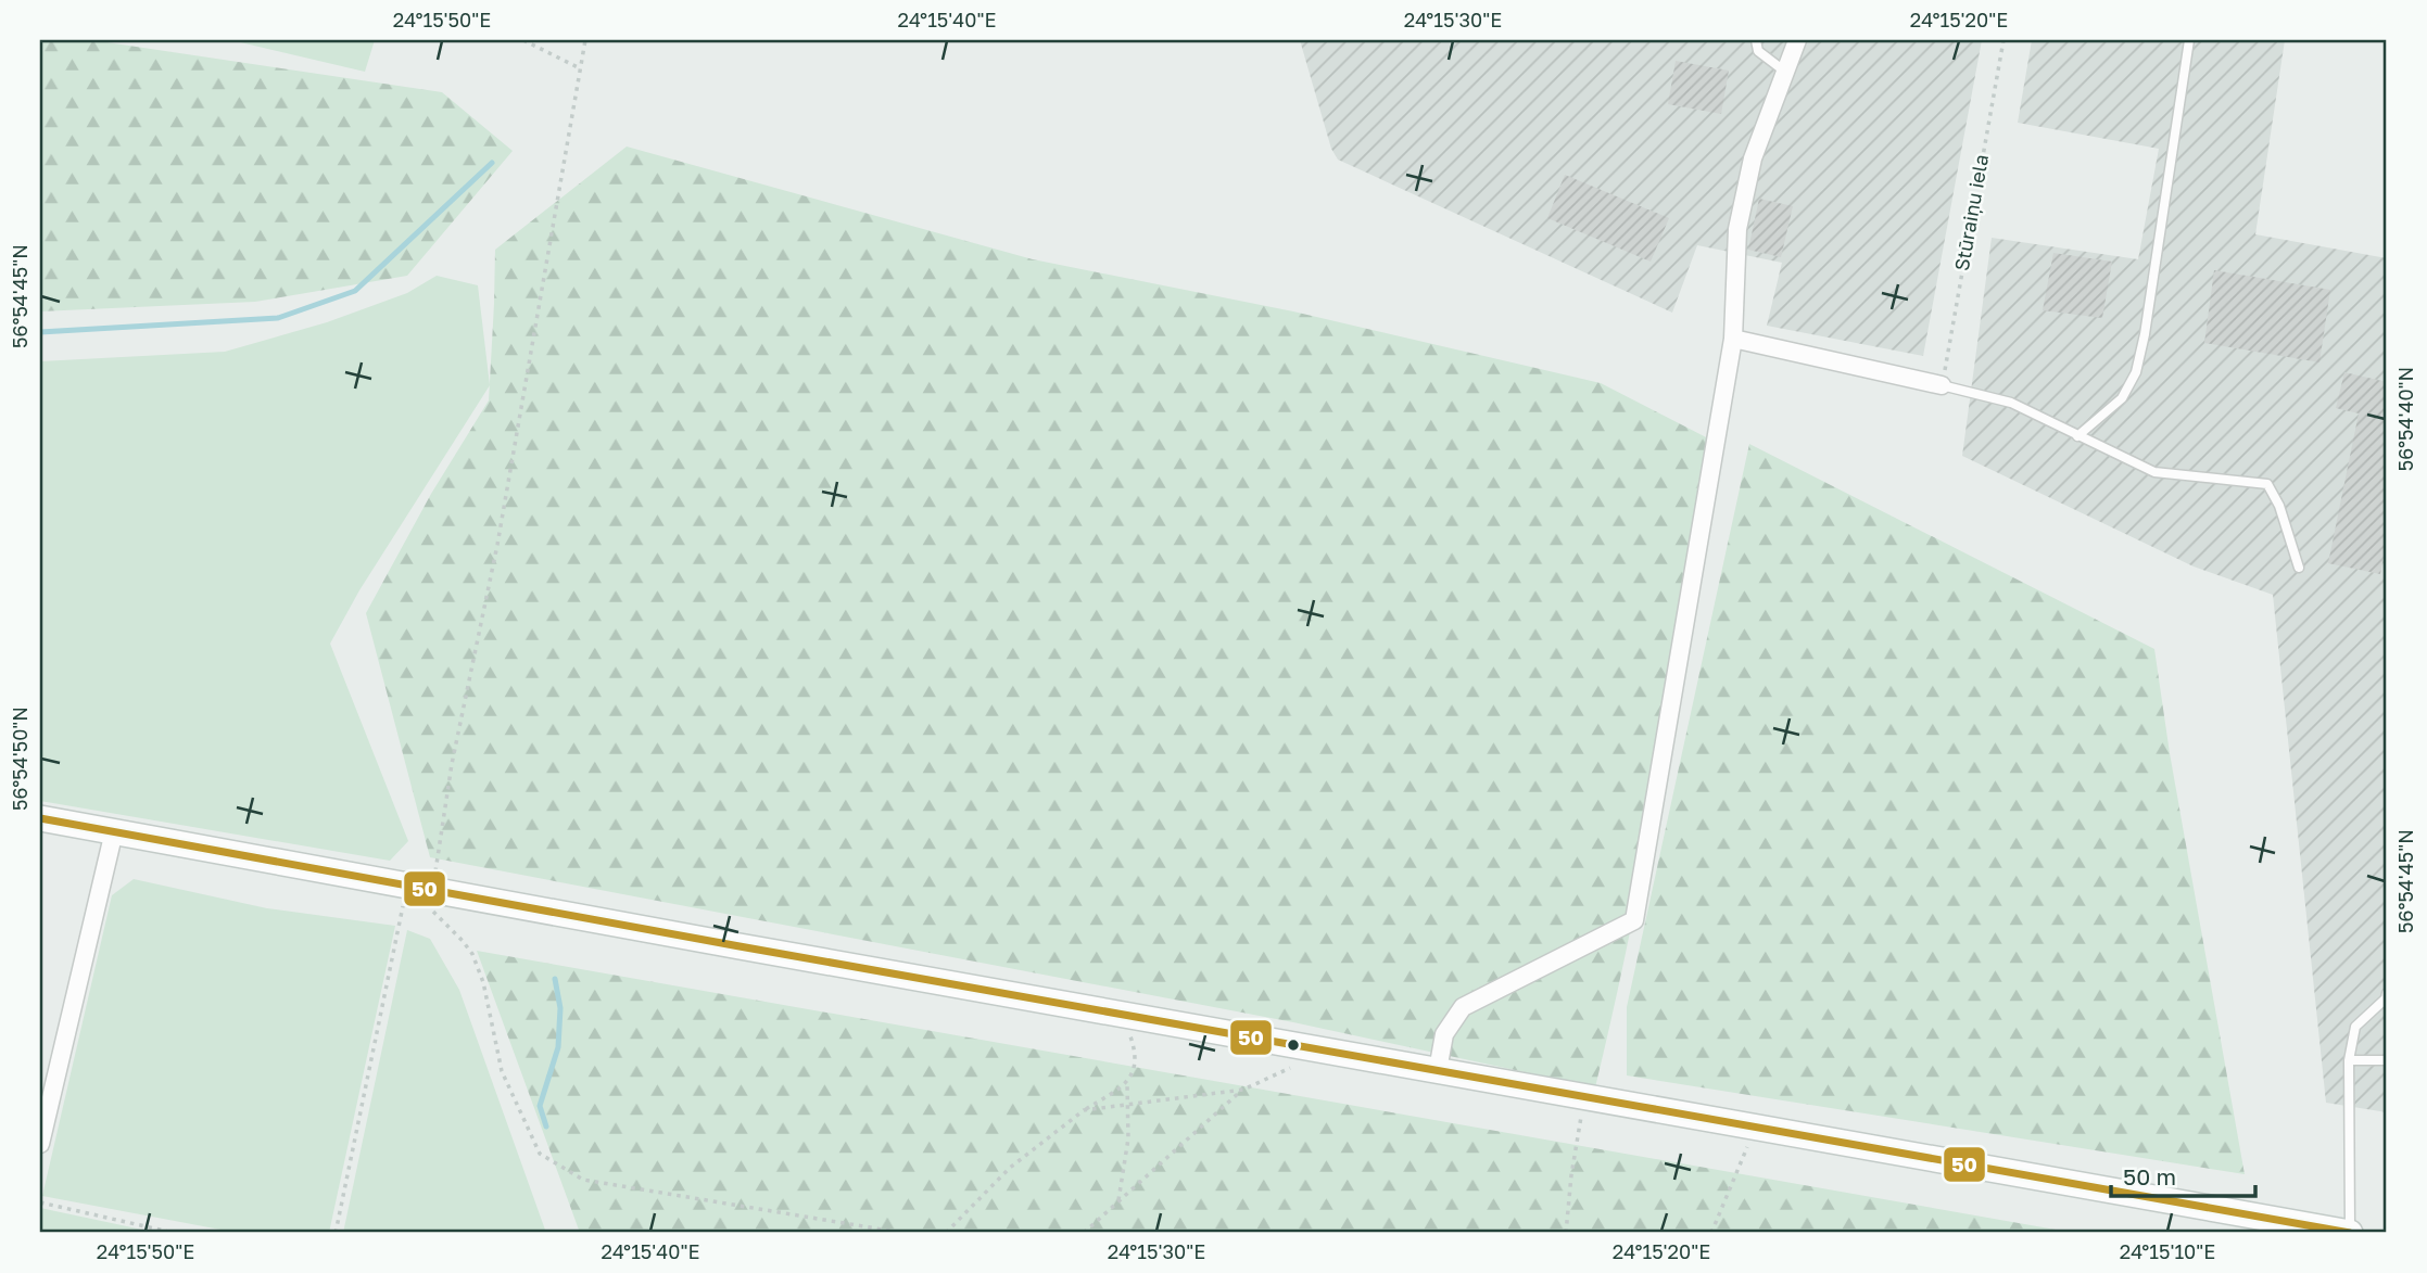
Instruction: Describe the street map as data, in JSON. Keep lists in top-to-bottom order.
{
  "streets": {
    "path": ["Stūraiņu iela"]
  },
  "lines": ["transit line 50"],
  "scale_bar": "50 m",
  "coordinates": [
    "24°15'50\"E",
    "24°15'40\"E",
    "24°15'30\"E",
    "24°15'20\"E",
    "56°54'45\"N",
    "56°54'40\"N",
    "56°54'50\"N",
    "24°15'10\"E"
  ]
}
